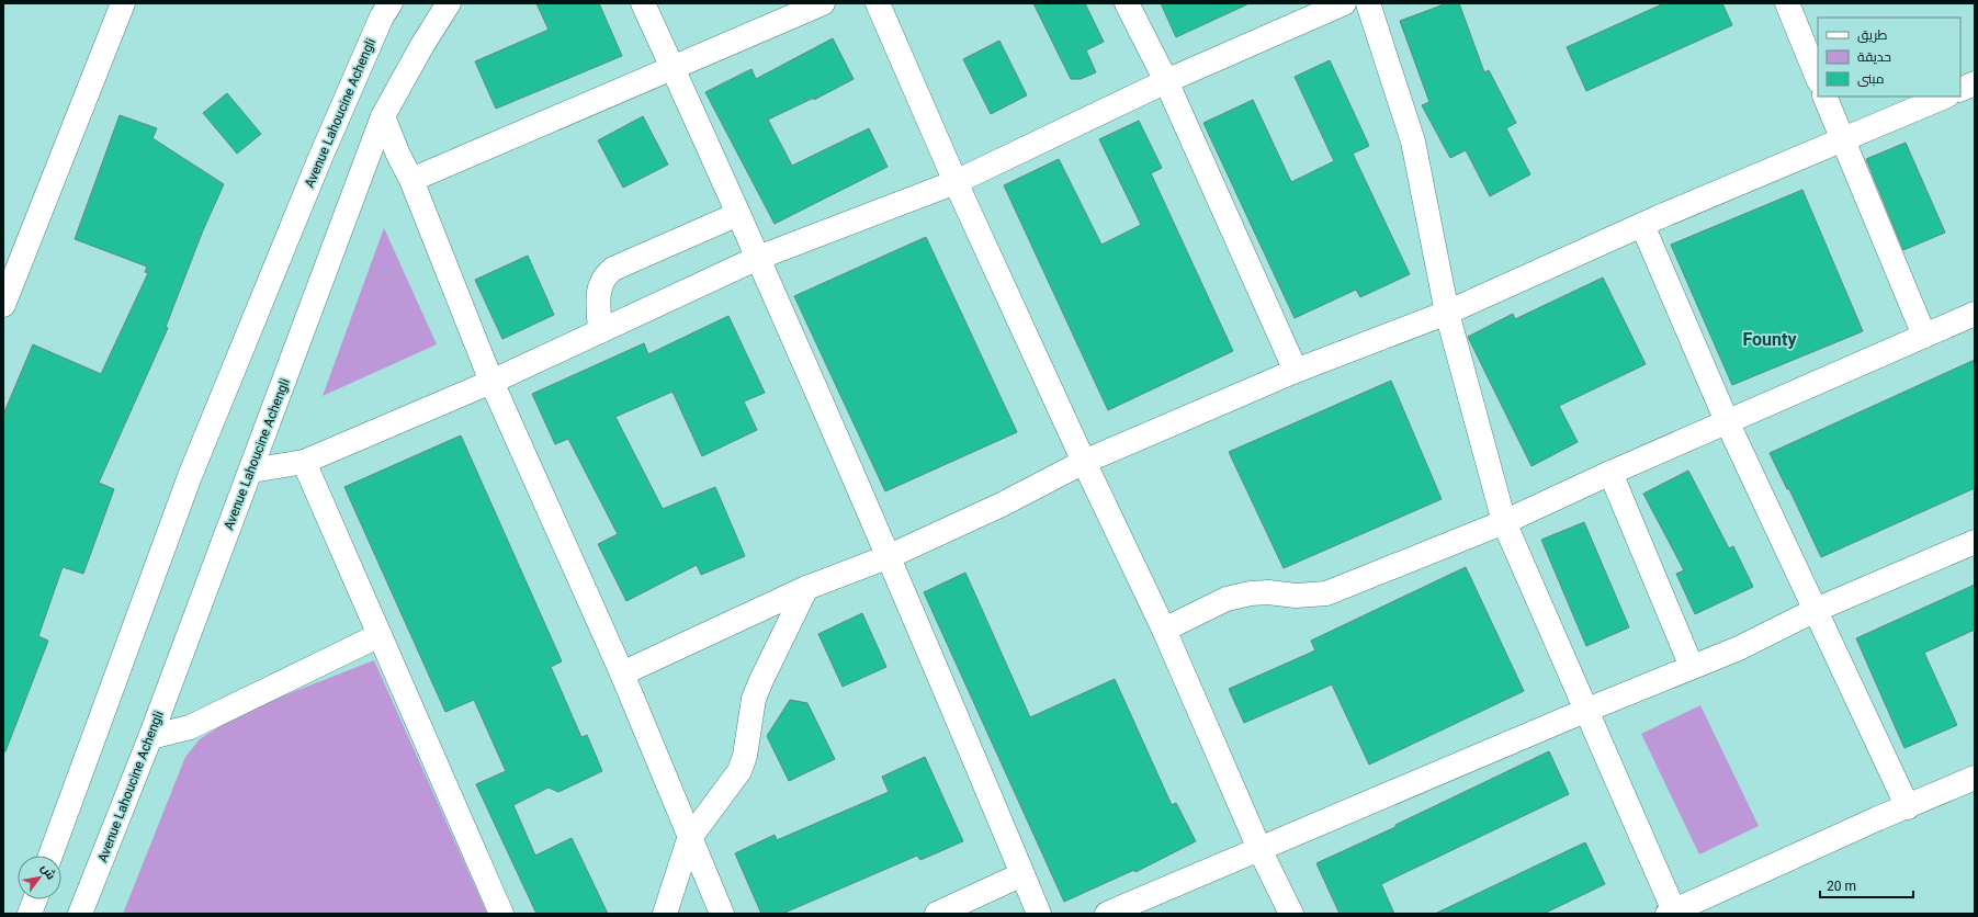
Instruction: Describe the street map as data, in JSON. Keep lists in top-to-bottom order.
{
  "streets": {
    "street": ["Avenue Lahoucine Achengli"]
  },
  "districts": ["Founty"],
  "legend": ["طريق", "حديقة", "مبنى"],
  "scale_bar": "20 m",
  "north": "top right"
}
